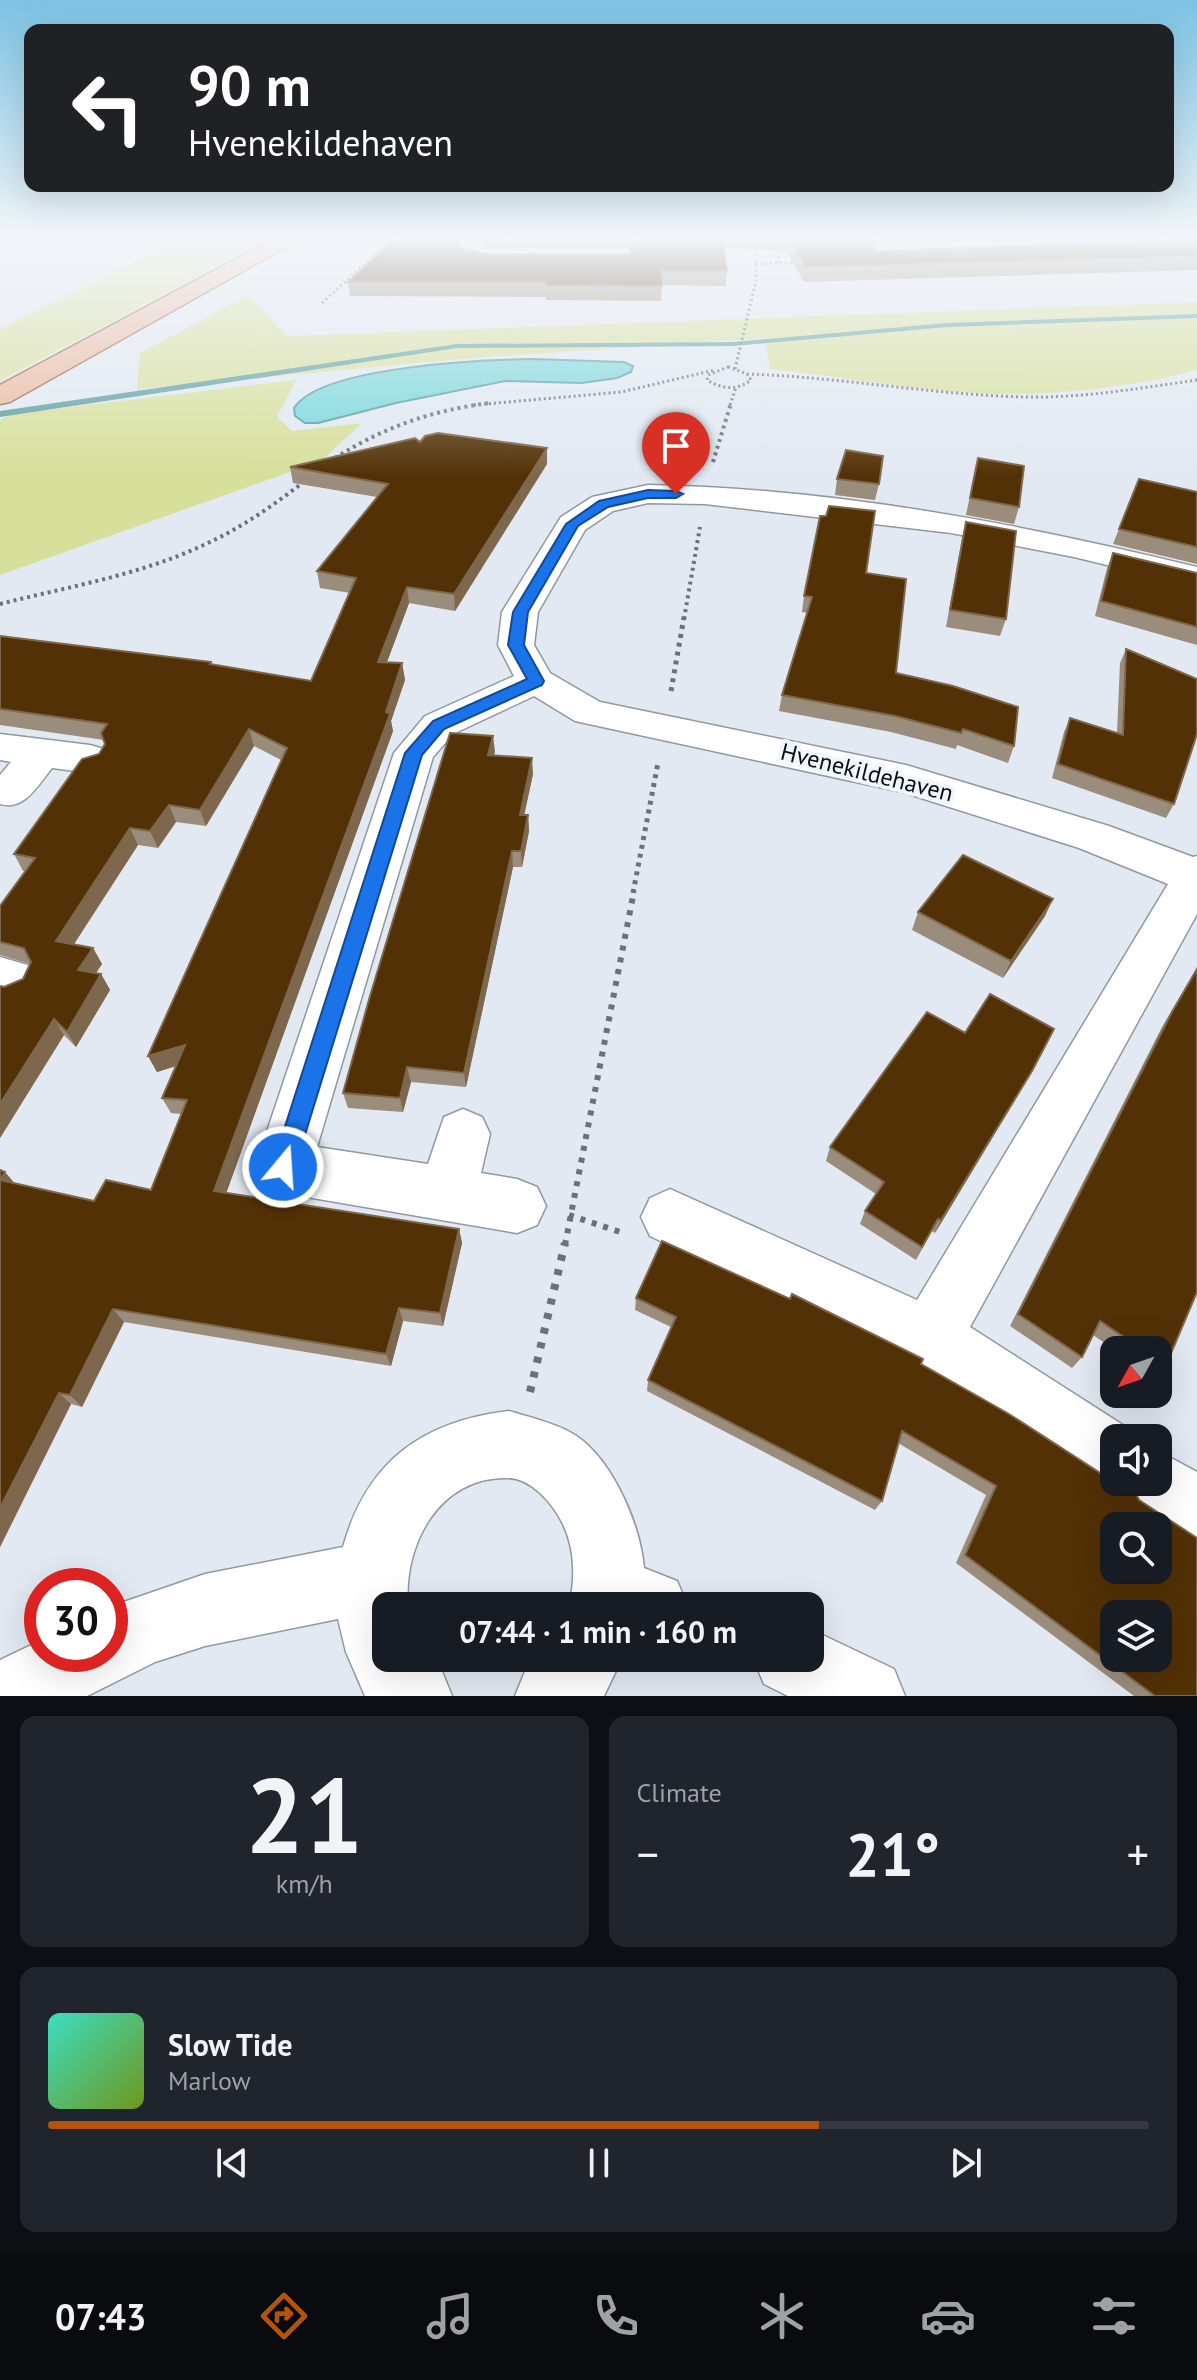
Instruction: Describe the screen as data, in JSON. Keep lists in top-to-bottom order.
{
  "streets": {
    "street": ["Hvenekildehaven"]
  },
  "north": "bottom left",
  "page": {
    "turn": ["90 m", "Hvenekildehaven"],
    "limit": "30",
    "trip": "07:44 · 1 min · 160 m",
    "tile": [
      ["21", "km/h"],
      "Climate"
    ],
    "heat": ["−", "21°", "+"],
    "song": ["Slow Tide", "Marlow"],
    "tabs": "07:43"
  }
}
